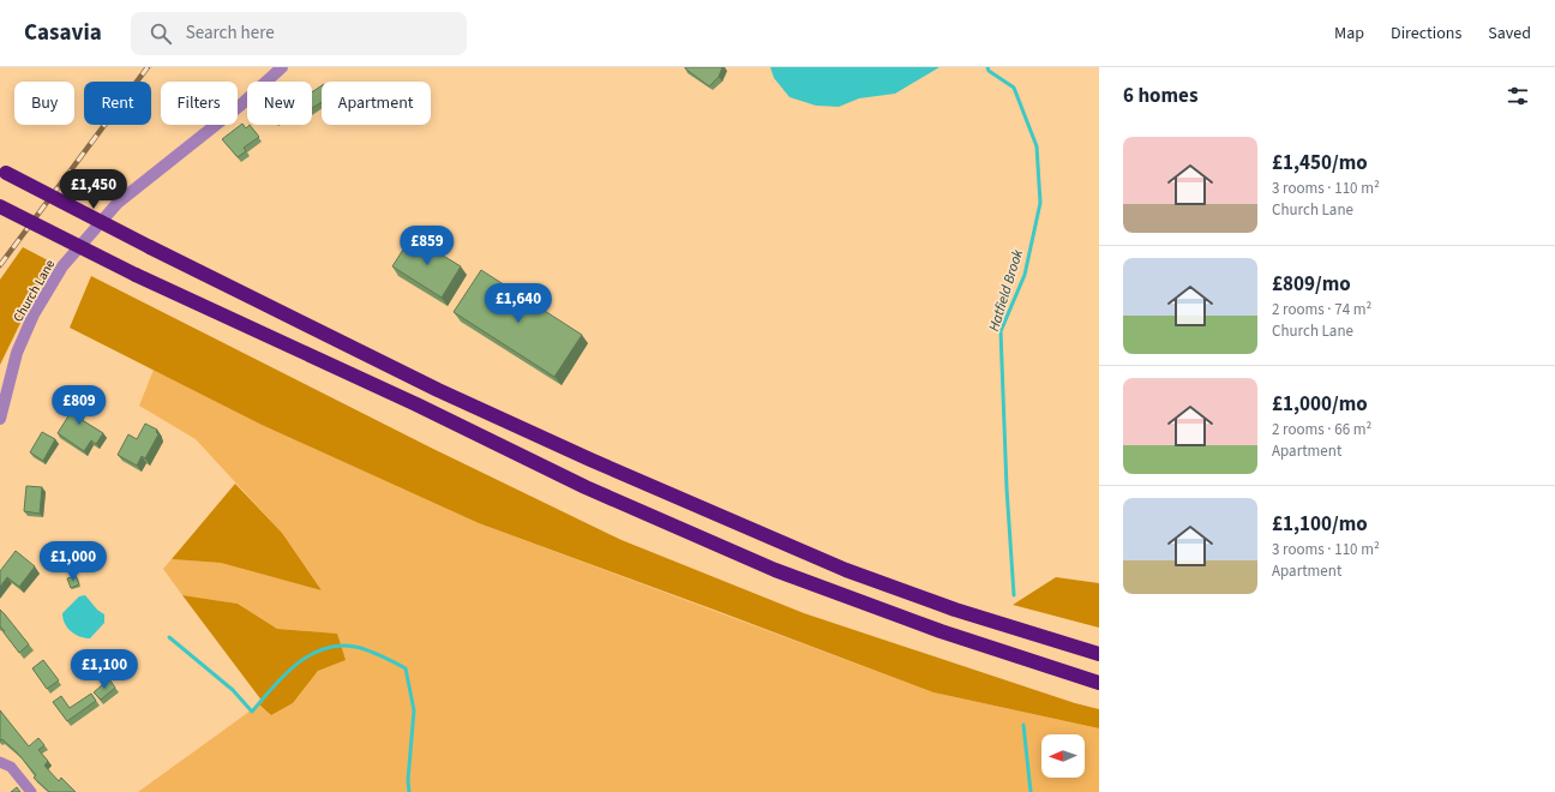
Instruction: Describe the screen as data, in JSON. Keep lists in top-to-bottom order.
{
  "streets": {
    "street": ["Church Lane"]
  },
  "water": ["Hatfield Brook"],
  "north": "left",
  "page": {
    "header": "Casavia",
    "search": "Search here",
    "nav": ["Map", "Directions", "Saved"],
    "heading": "6 homes",
    "chip": [
      "Buy",
      "Rent",
      "Filters",
      "New",
      "Apartment"
    ],
    "list": [
      {
        "name": "£1,450/mo",
        "note": "3 rooms · 110 m² · Church Lane"
      },
      {
        "name": "£809/mo",
        "note": "2 rooms · 74 m² · Church Lane"
      },
      {
        "name": "£1,000/mo",
        "note": "2 rooms · 66 m² · Apartment"
      },
      {
        "name": "£1,100/mo",
        "note": "3 rooms · 110 m² · Apartment"
      }
    ],
    "price": [
      "£1,450",
      "£859",
      "£1,640",
      "£809",
      "£1,000",
      "£1,100"
    ]
  }
}
